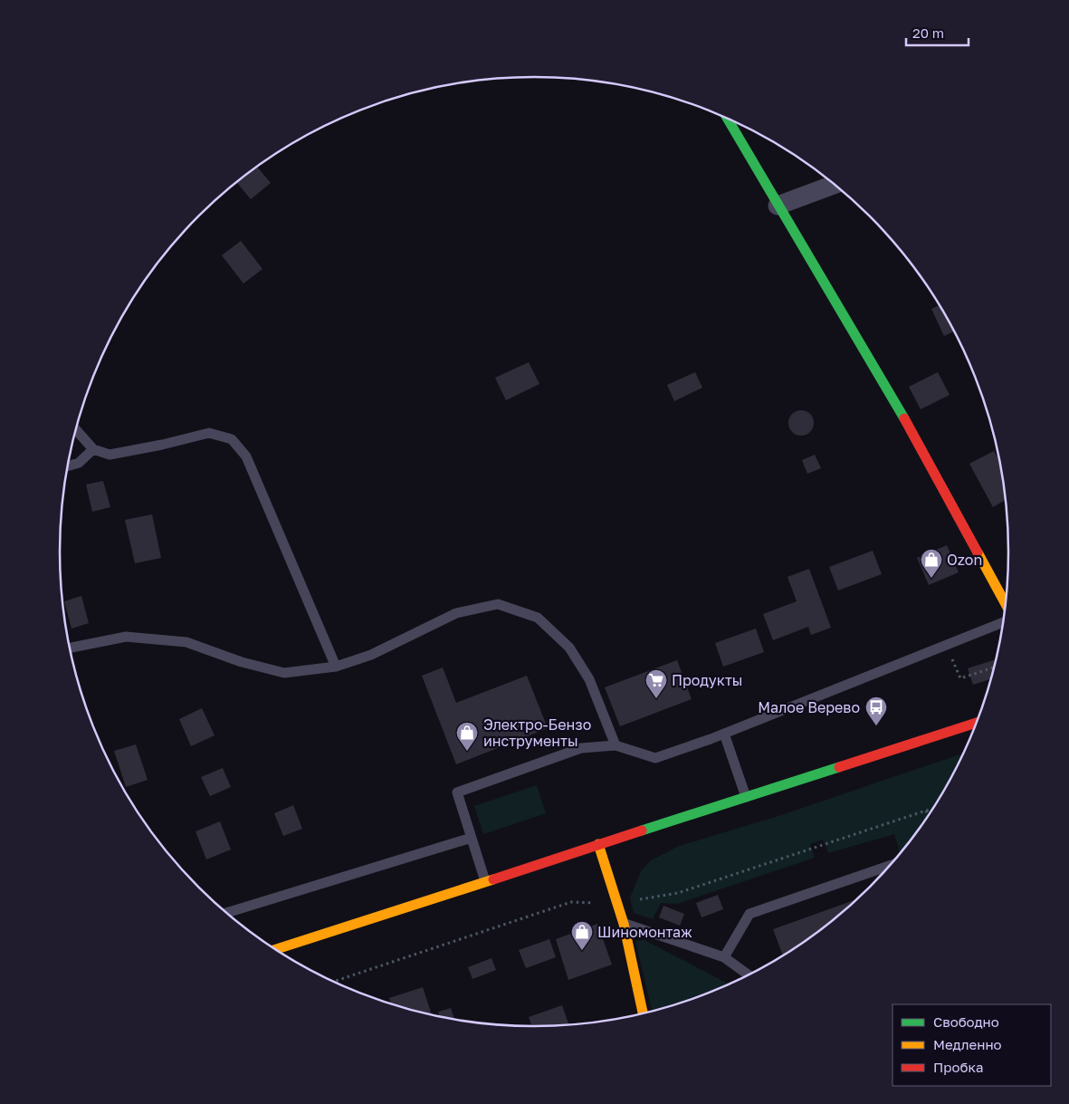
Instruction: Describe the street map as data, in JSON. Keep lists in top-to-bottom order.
{
  "places": {
    "shop": ["Ozon", "Электро-Бензо инструменты", "Шиномонтаж"],
    "supermarket": ["Продукты"],
    "bus stop": ["Малое Верево"]
  },
  "legend": ["Свободно", "Медленно", "Пробка"],
  "scale_bar": "20 m"
}
